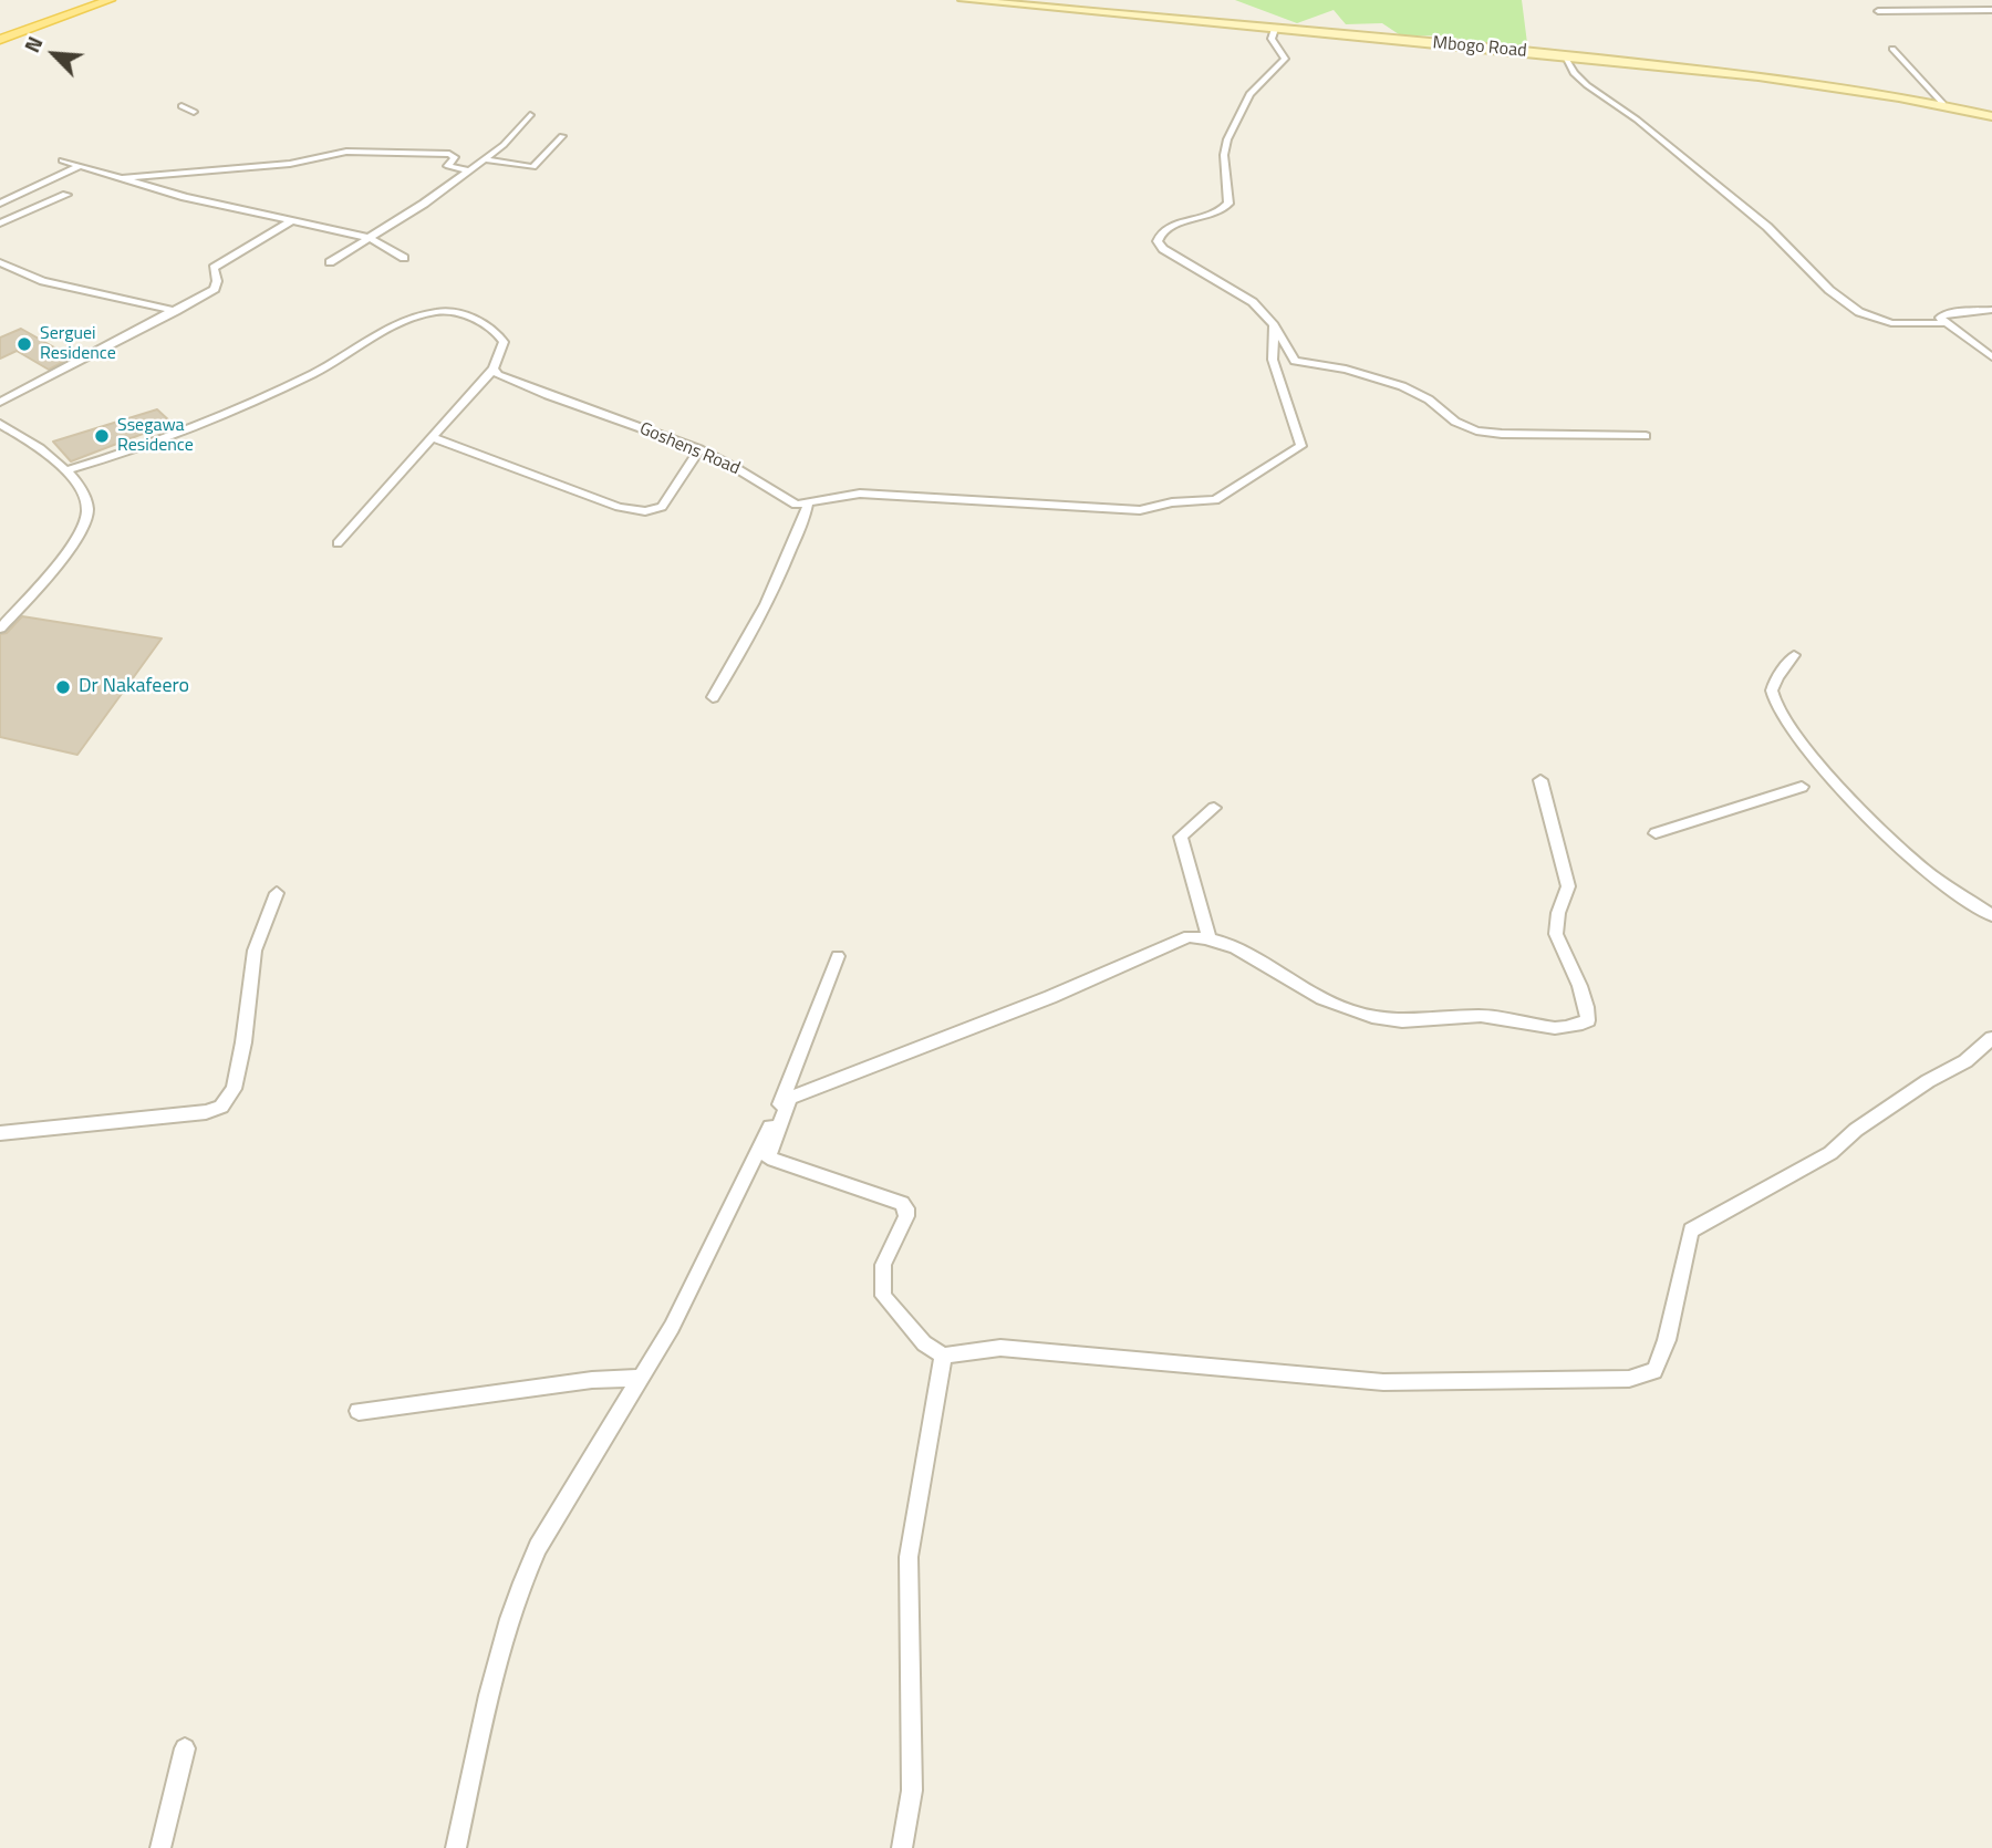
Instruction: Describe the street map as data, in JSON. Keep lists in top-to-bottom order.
{
  "streets": {
    "main road": ["Mbogo Road"],
    "street": ["Goshens Road"]
  },
  "places": ["Serguei Residence", "Ssegawa Residence", "Dr Nakafeero"],
  "north": "top left"
}
